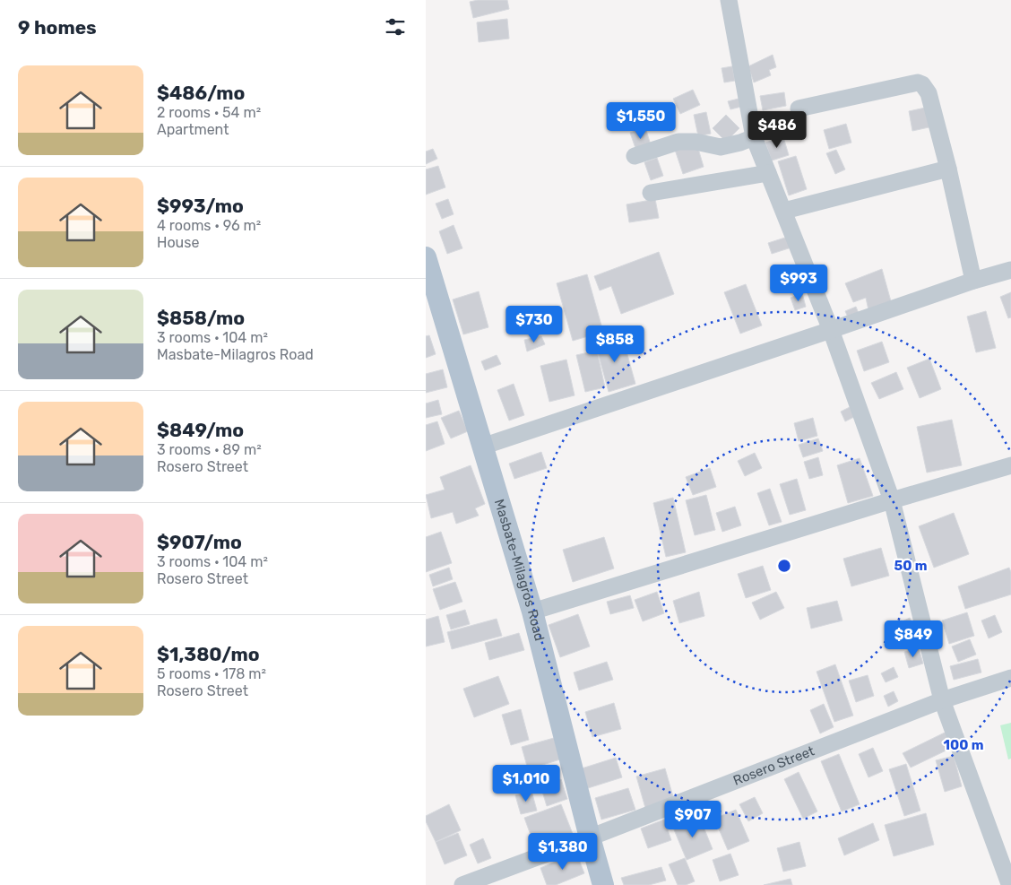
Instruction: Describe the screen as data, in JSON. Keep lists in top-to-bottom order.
{
  "streets": {
    "main road": ["Masbate-Milagros Road"],
    "street": ["Rosero Street"]
  },
  "crossings": [
    ["Masbate-Milagros Road", "Rosero Street"]
  ],
  "page": {
    "heading": "9 homes",
    "list": [
      {
        "name": "$486/mo",
        "note": "2 rooms · 54 m² · Apartment"
      },
      {
        "name": "$993/mo",
        "note": "4 rooms · 96 m² · House"
      },
      {
        "name": "$858/mo",
        "note": "3 rooms · 104 m² · Masbate-Milagros Road"
      },
      {
        "name": "$849/mo",
        "note": "3 rooms · 89 m² · Rosero Street"
      },
      {
        "name": "$907/mo",
        "note": "3 rooms · 104 m² · Rosero Street"
      },
      {
        "name": "$1,380/mo",
        "note": "5 rooms · 178 m² · Rosero Street"
      }
    ],
    "price": [
      "$1,550",
      "$486",
      "$993",
      "$730",
      "$858",
      "$849",
      "$1,010",
      "$907",
      "$1,380"
    ]
  },
  "rings": ["50 m", "100 m"]
}
